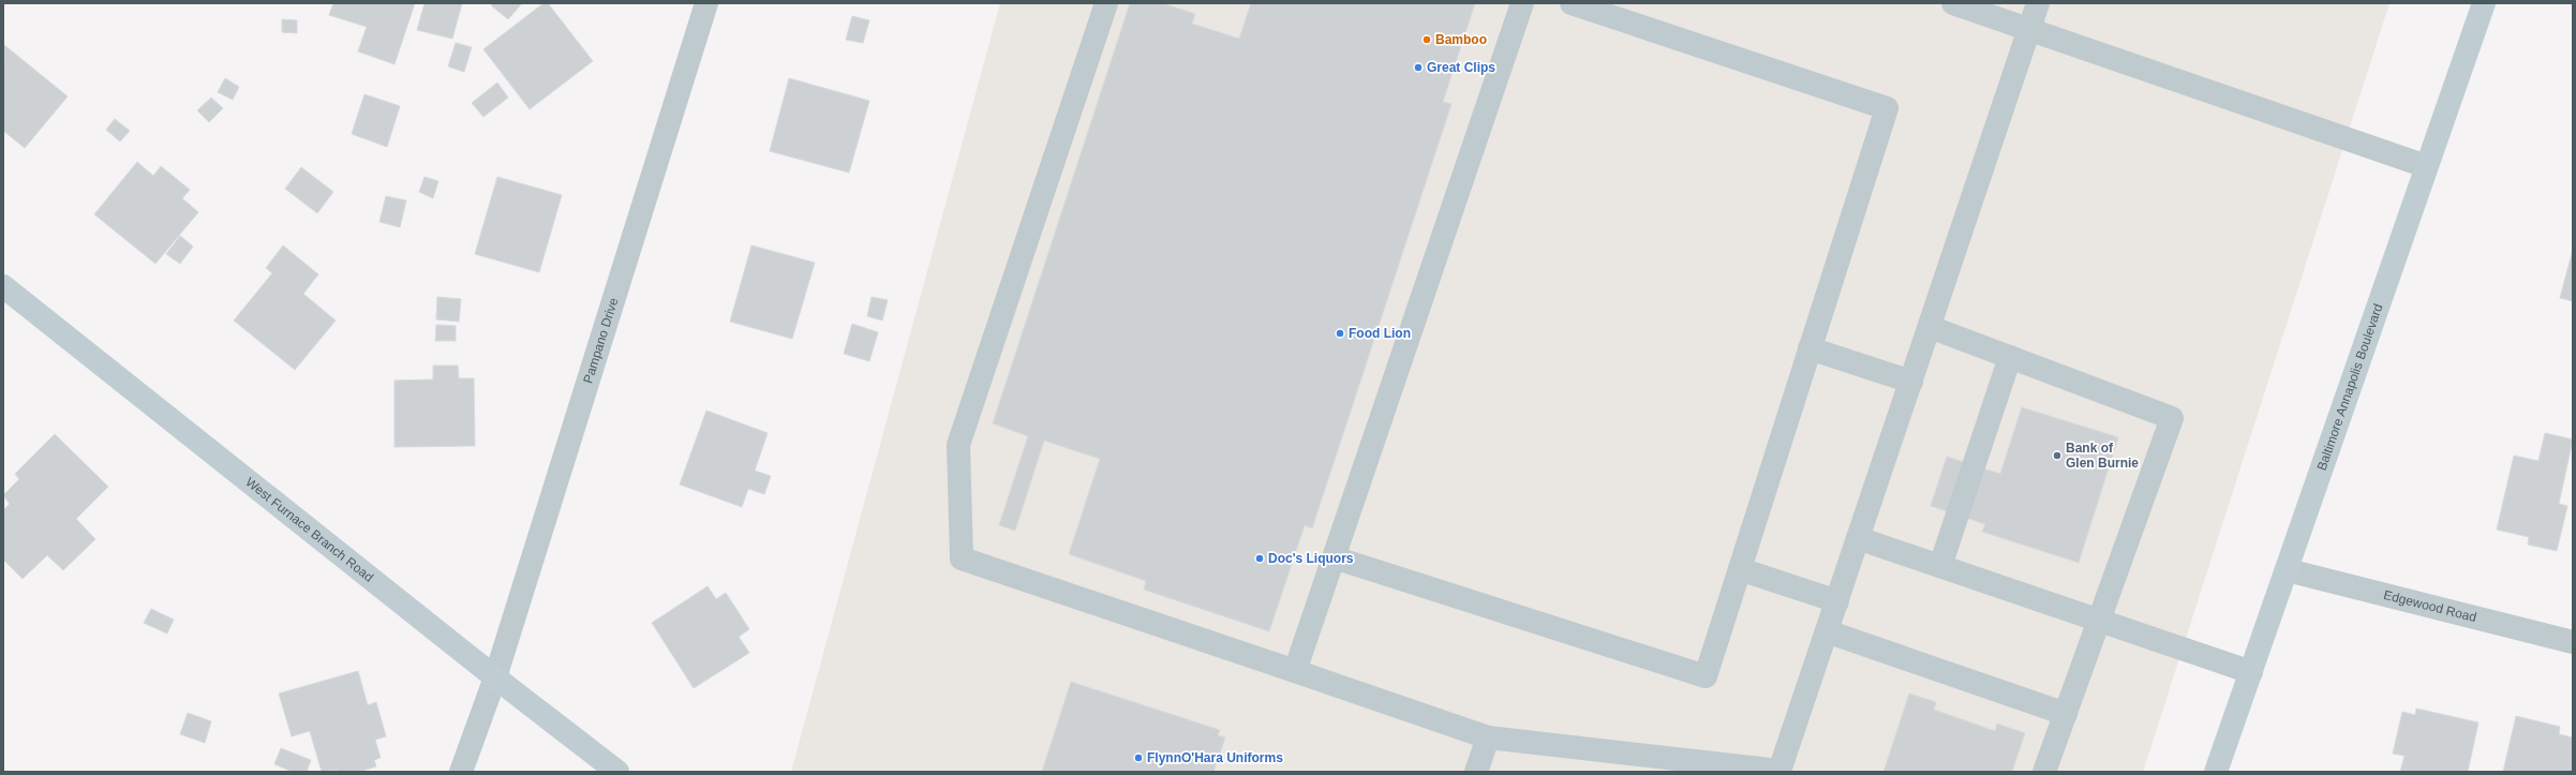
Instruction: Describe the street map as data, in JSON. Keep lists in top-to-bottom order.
{
  "streets": {
    "main road": ["Baltimore Annapolis Boulevard", "West Furnace Branch Road"],
    "street": ["Pampano Drive", "Edgewood Road"]
  },
  "crossings": [
    ["Pampano Drive", "West Furnace Branch Road"],
    ["Baltimore Annapolis Boulevard", "Edgewood Road"]
  ],
  "places": [
    "Bamboo",
    "Great Clips",
    "Food Lion",
    "Bank of Glen Burnie",
    "Doc's Liquors",
    "FlynnO'Hara Uniforms"
  ]
}
